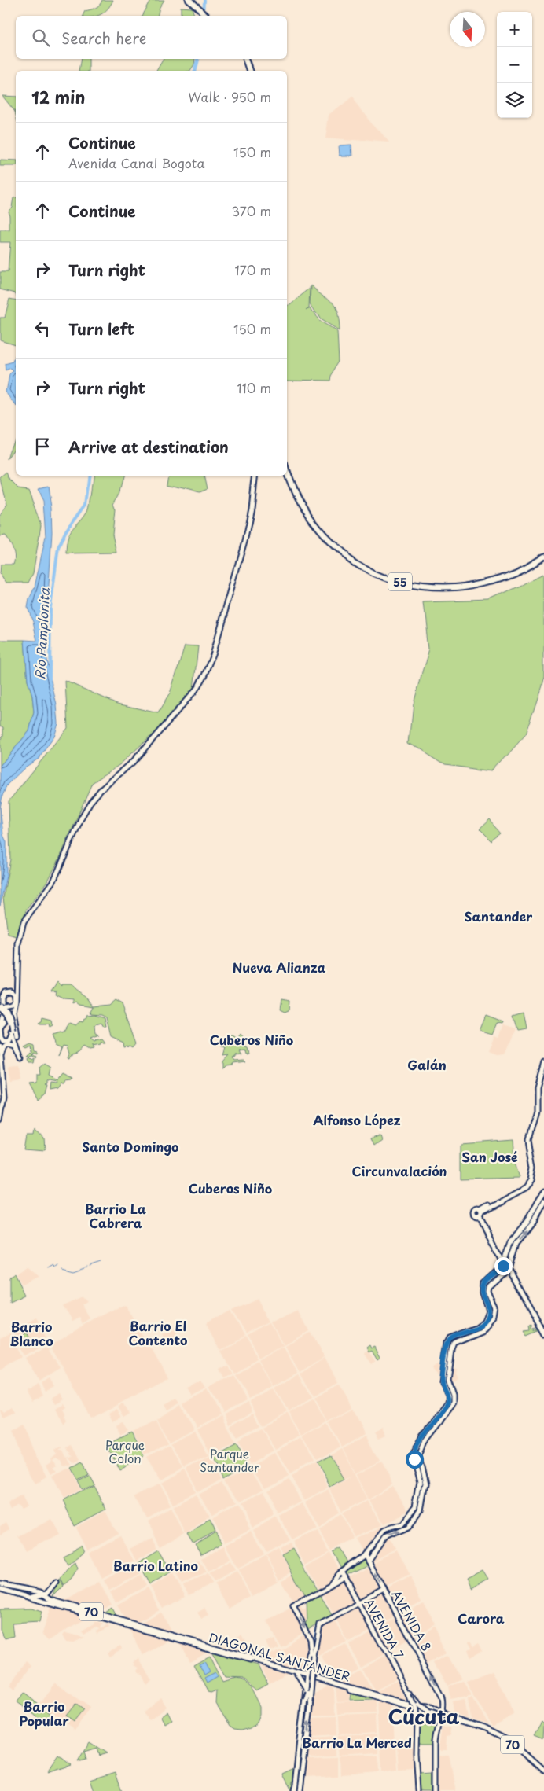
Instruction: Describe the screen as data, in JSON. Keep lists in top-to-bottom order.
{
  "streets": {
    "highway": ["55"],
    "main road": [
      "70",
      "AVENIDA 8",
      "AVENIDA 7",
      "DIAGONAL SANTANDER"
    ]
  },
  "districts": [
    "Santander",
    "Nueva Alianza",
    "Cuberos Niño",
    "Galán",
    "Alfonso López",
    "Santo Domingo",
    "San José",
    "Circunvalación",
    "Cuberos Niño",
    "Barrio La Cabrera",
    "Barrio El Contento",
    "Barrio Blanco",
    "Barrio Latino",
    "Carora",
    "Barrio Popular",
    "Cúcuta",
    "Barrio La Merced"
  ],
  "water": ["Río Pamplonita"],
  "parks": ["Parque Colon", "Parque Santander"],
  "north": "bottom",
  "page": {
    "map_buttons": ["+", "−"],
    "search": "Search here",
    "heading": ["12 min", "Walk · 950 m"],
    "list": [
      ["Continue", "Avenida Canal Bogota", "150 m"],
      ["Continue", "370 m"],
      ["Turn right", "170 m"],
      ["Turn left", "150 m"],
      ["Turn right", "110 m"],
      "Arrive at destination"
    ]
  }
}
